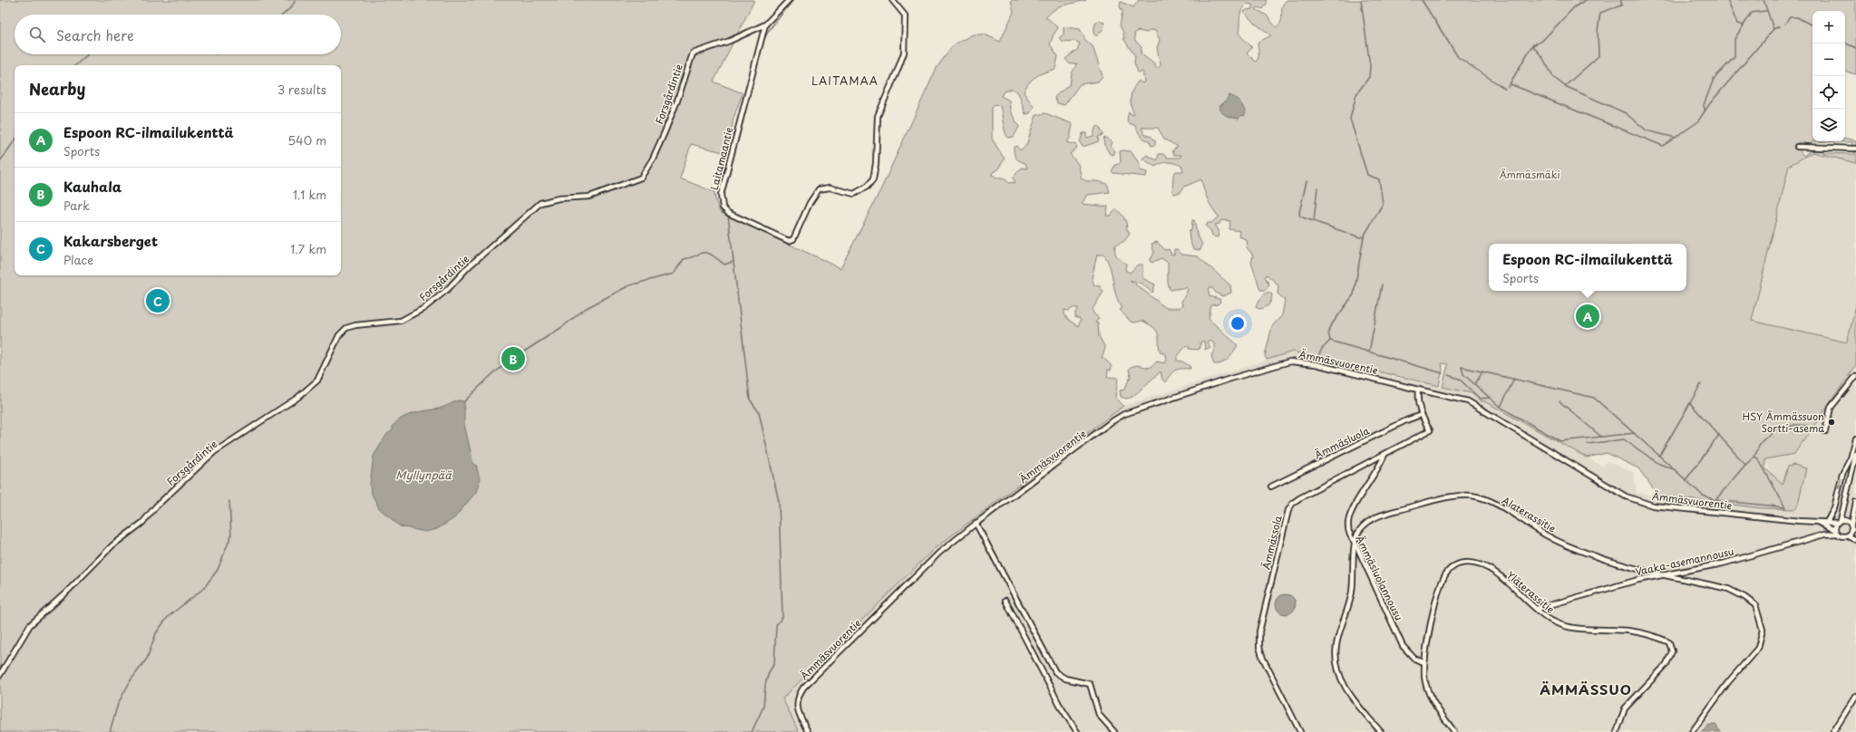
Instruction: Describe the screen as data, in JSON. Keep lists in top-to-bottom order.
{
  "streets": {
    "street": [
      "Forsgårdintie",
      "Laitamaantie",
      "Ämmäsvuorentie",
      "Ämmäsluola",
      "Alaterassitie",
      "Ämmässola",
      "Vaaka-asemannousu",
      "Ämmäsluolannousu",
      "Yläterassitie"
    ]
  },
  "crossings": [
    ["Forsgårdintie", "Laitamaantie"],
    ["Ämmäsluola", "Ämmässola"],
    ["Alaterassitie", "Vaaka-asemannousu"],
    ["Alaterassitie", "Ämmäsluolannousu"],
    ["Ämmässola", "Ämmäsluolannousu"],
    ["Vaaka-asemannousu", "Yläterassitie"],
    ["Ämmäsluolannousu", "Yläterassitie"]
  ],
  "districts": ["LAITAMAA", "ÄMMÄSSUO"],
  "water": ["Myllynpää"],
  "parks": ["Ämmäsmäki"],
  "places": ["HSY Ämmässuon Sortti-asema"],
  "page": {
    "map_buttons": ["+", "−"],
    "search": "Search here",
    "heading": ["Nearby", "3 results"],
    "list": [
      {
        "mark": "A",
        "name": "Espoon RC-ilmailukenttä",
        "note": "Sports",
        "value": "540 m"
      },
      {
        "mark": "B",
        "name": "Kauhala",
        "note": "Park",
        "value": "1.1 km"
      },
      {
        "mark": "C",
        "name": "Kakarsberget",
        "note": "Place",
        "value": "1.7 km"
      }
    ],
    "popup": ["Espoon RC-ilmailukenttä", "Sports"],
    "pins": ["C", "A", "B"]
  }
}
